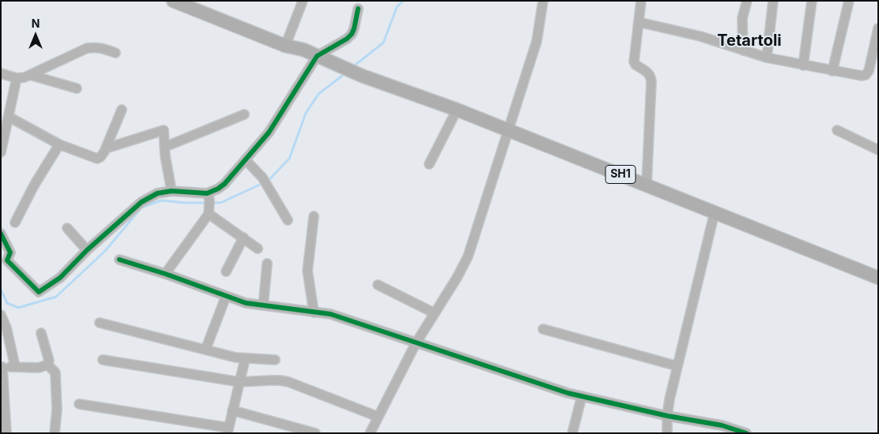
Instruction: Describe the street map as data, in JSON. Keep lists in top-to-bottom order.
{
  "streets": {
    "main road": ["SH1"]
  },
  "districts": ["Tetartoli"],
  "north": "top"
}
